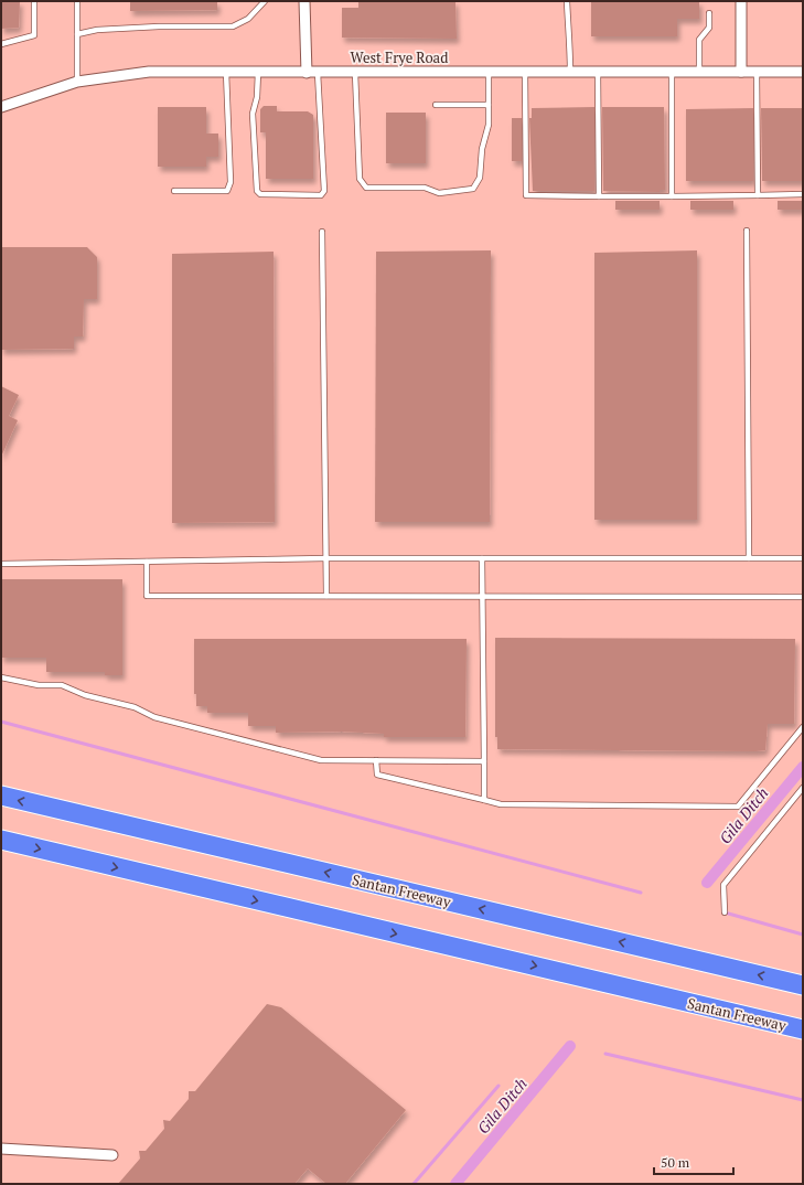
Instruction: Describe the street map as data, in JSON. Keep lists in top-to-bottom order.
{
  "streets": {
    "highway": ["Santan Freeway"],
    "street": ["West Frye Road"]
  },
  "water": ["Gila Ditch"],
  "scale_bar": "50 m"
}
